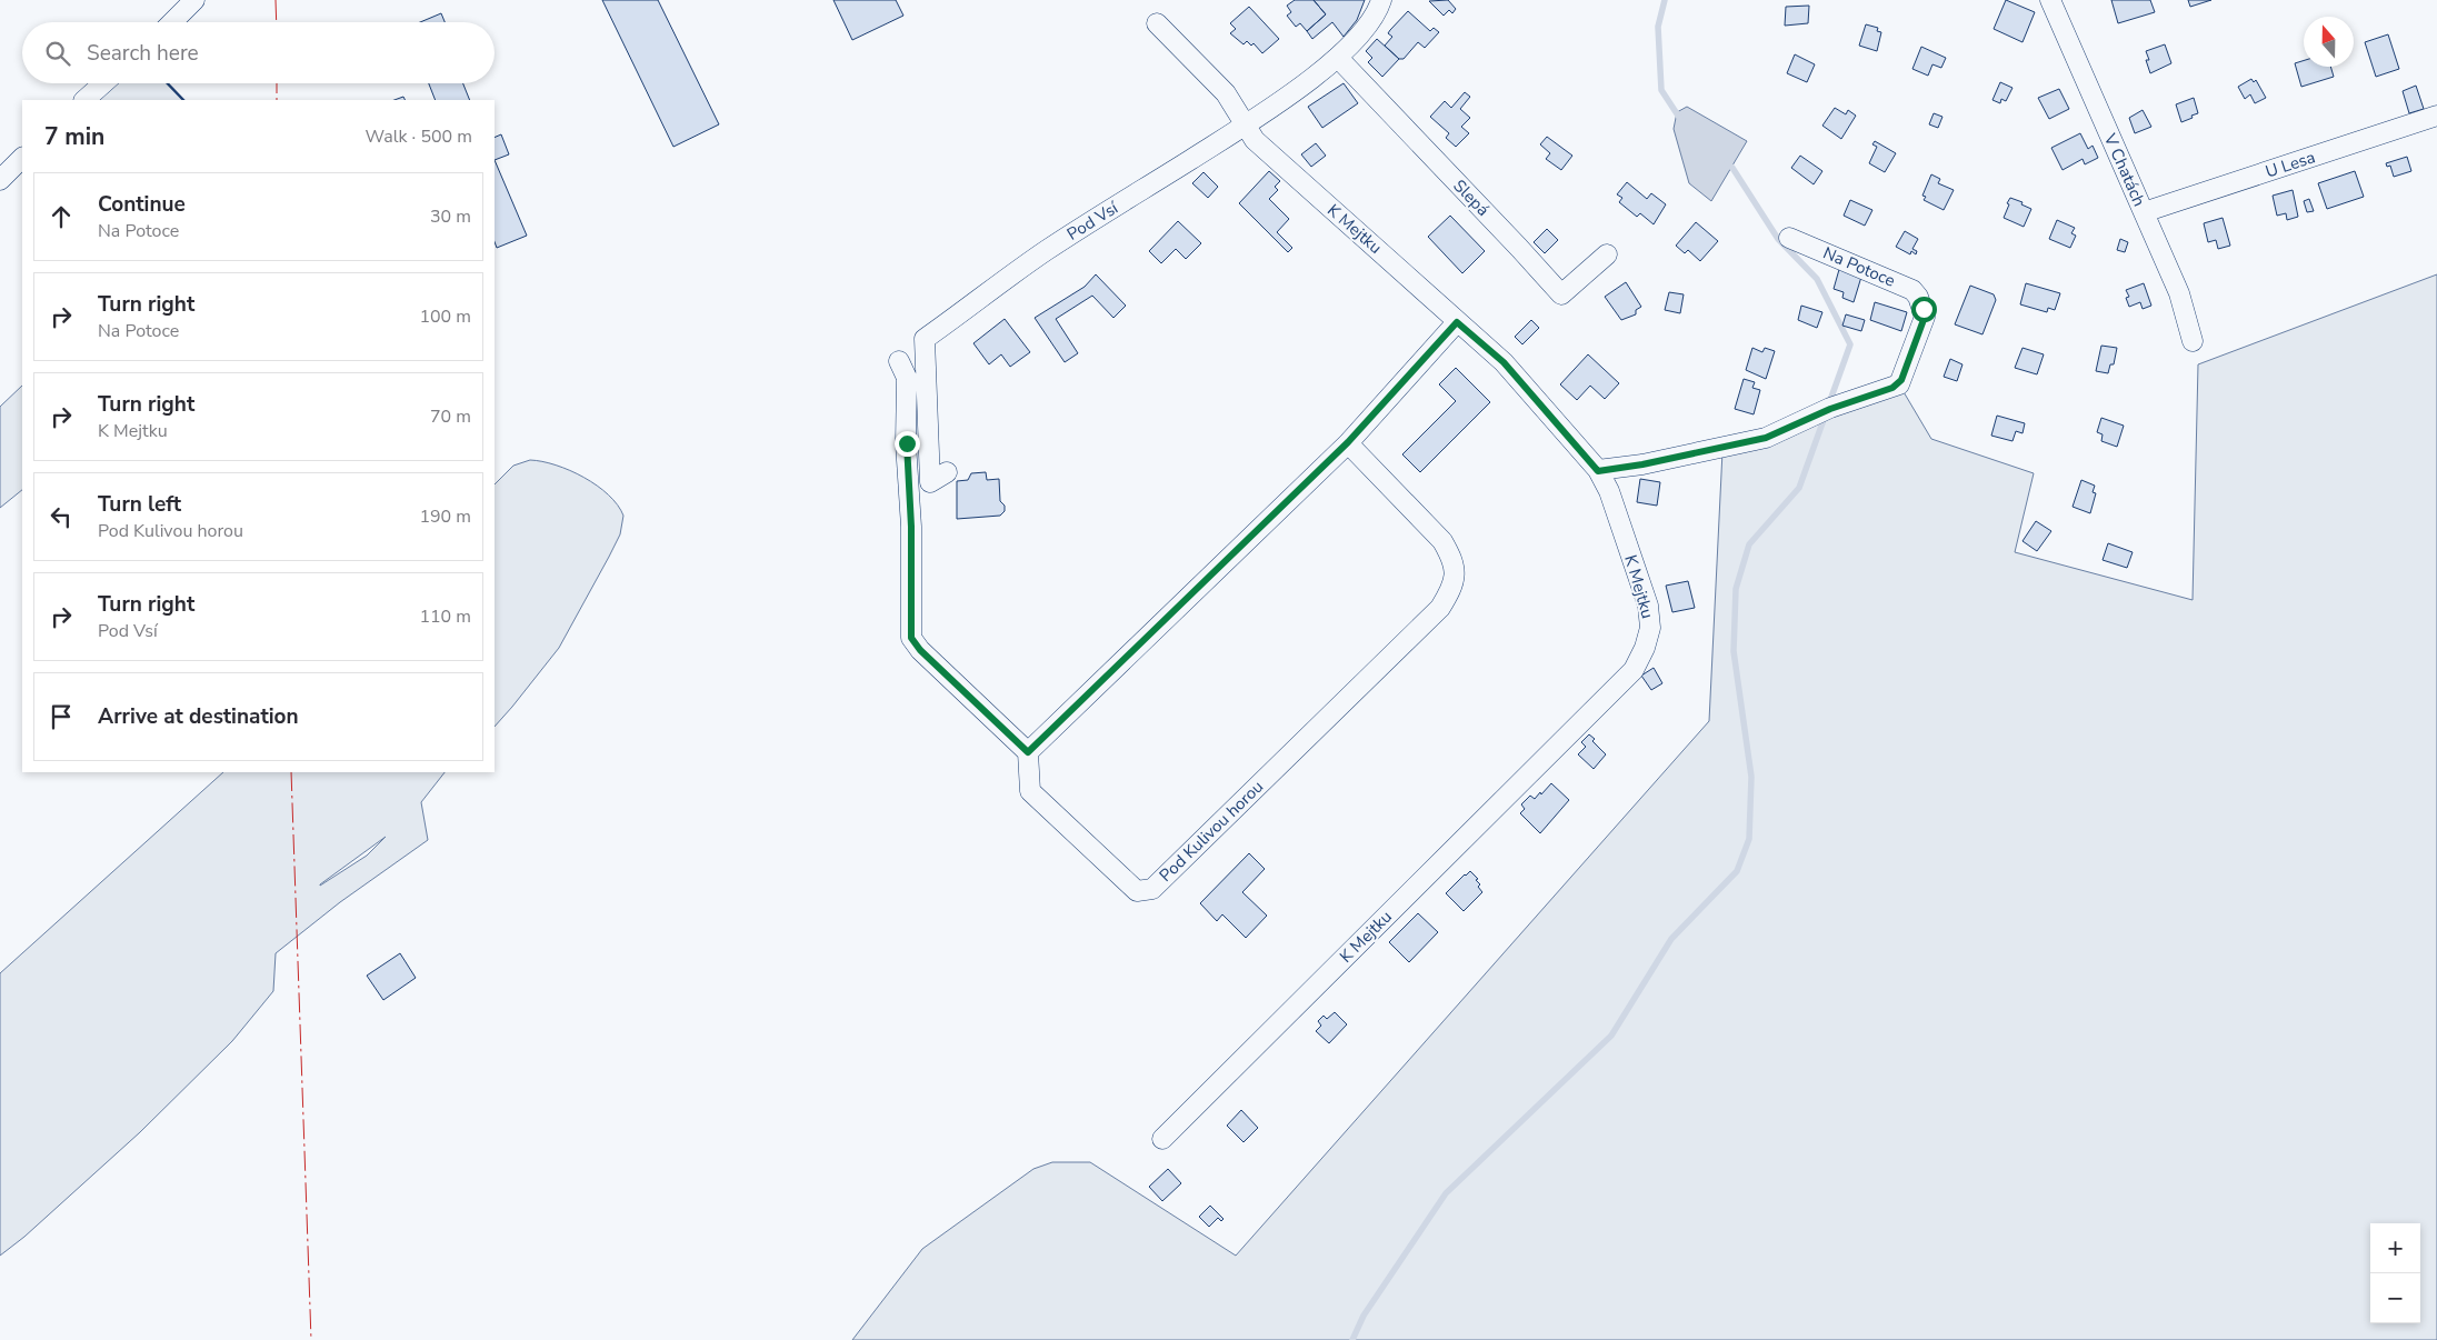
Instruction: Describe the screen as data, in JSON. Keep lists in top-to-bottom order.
{
  "streets": {
    "street": [
      "U Lesa",
      "V Chatách",
      "Slepá",
      "Pod Vsí",
      "K Mejtku",
      "Na Potoce",
      "Pod Kulivou horou"
    ]
  },
  "crossings": [
    ["U Lesa", "V Chatách"],
    ["Slepá", "Pod Vsí"],
    ["Pod Vsí", "K Mejtku"],
    ["K Mejtku", "Na Potoce"]
  ],
  "north": "top",
  "page": {
    "search": "Search here",
    "heading": ["7 min", "Walk · 500 m"],
    "list": [
      ["Continue", "Na Potoce", "30 m"],
      ["Turn right", "Na Potoce", "100 m"],
      ["Turn right", "K Mejtku", "70 m"],
      ["Turn left", "Pod Kulivou horou", "190 m"],
      ["Turn right", "Pod Vsí", "110 m"],
      "Arrive at destination"
    ],
    "map_buttons": ["+", "−"]
  }
}
